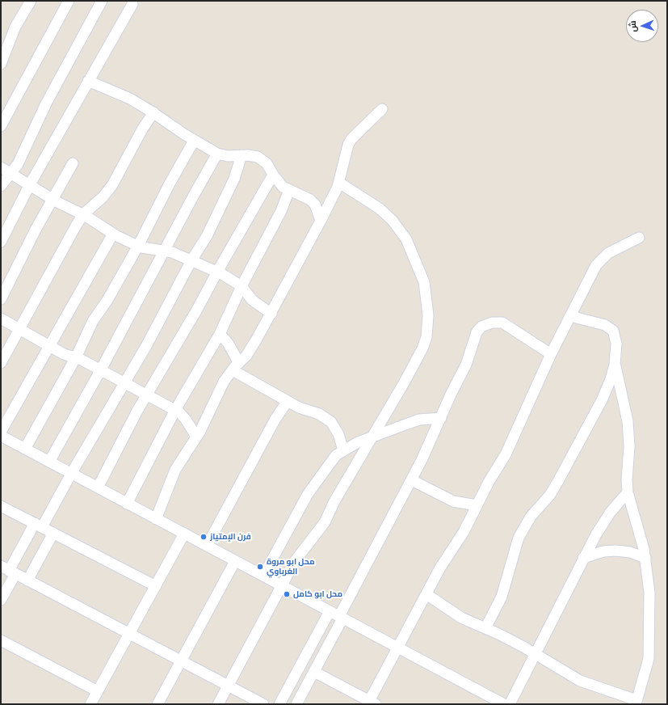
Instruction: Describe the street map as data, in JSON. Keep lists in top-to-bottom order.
{
  "places": ["فرن الإمتياز", "محل ابو مروة الغرباوي", "محل ابو كامل"],
  "north": "left"
}
